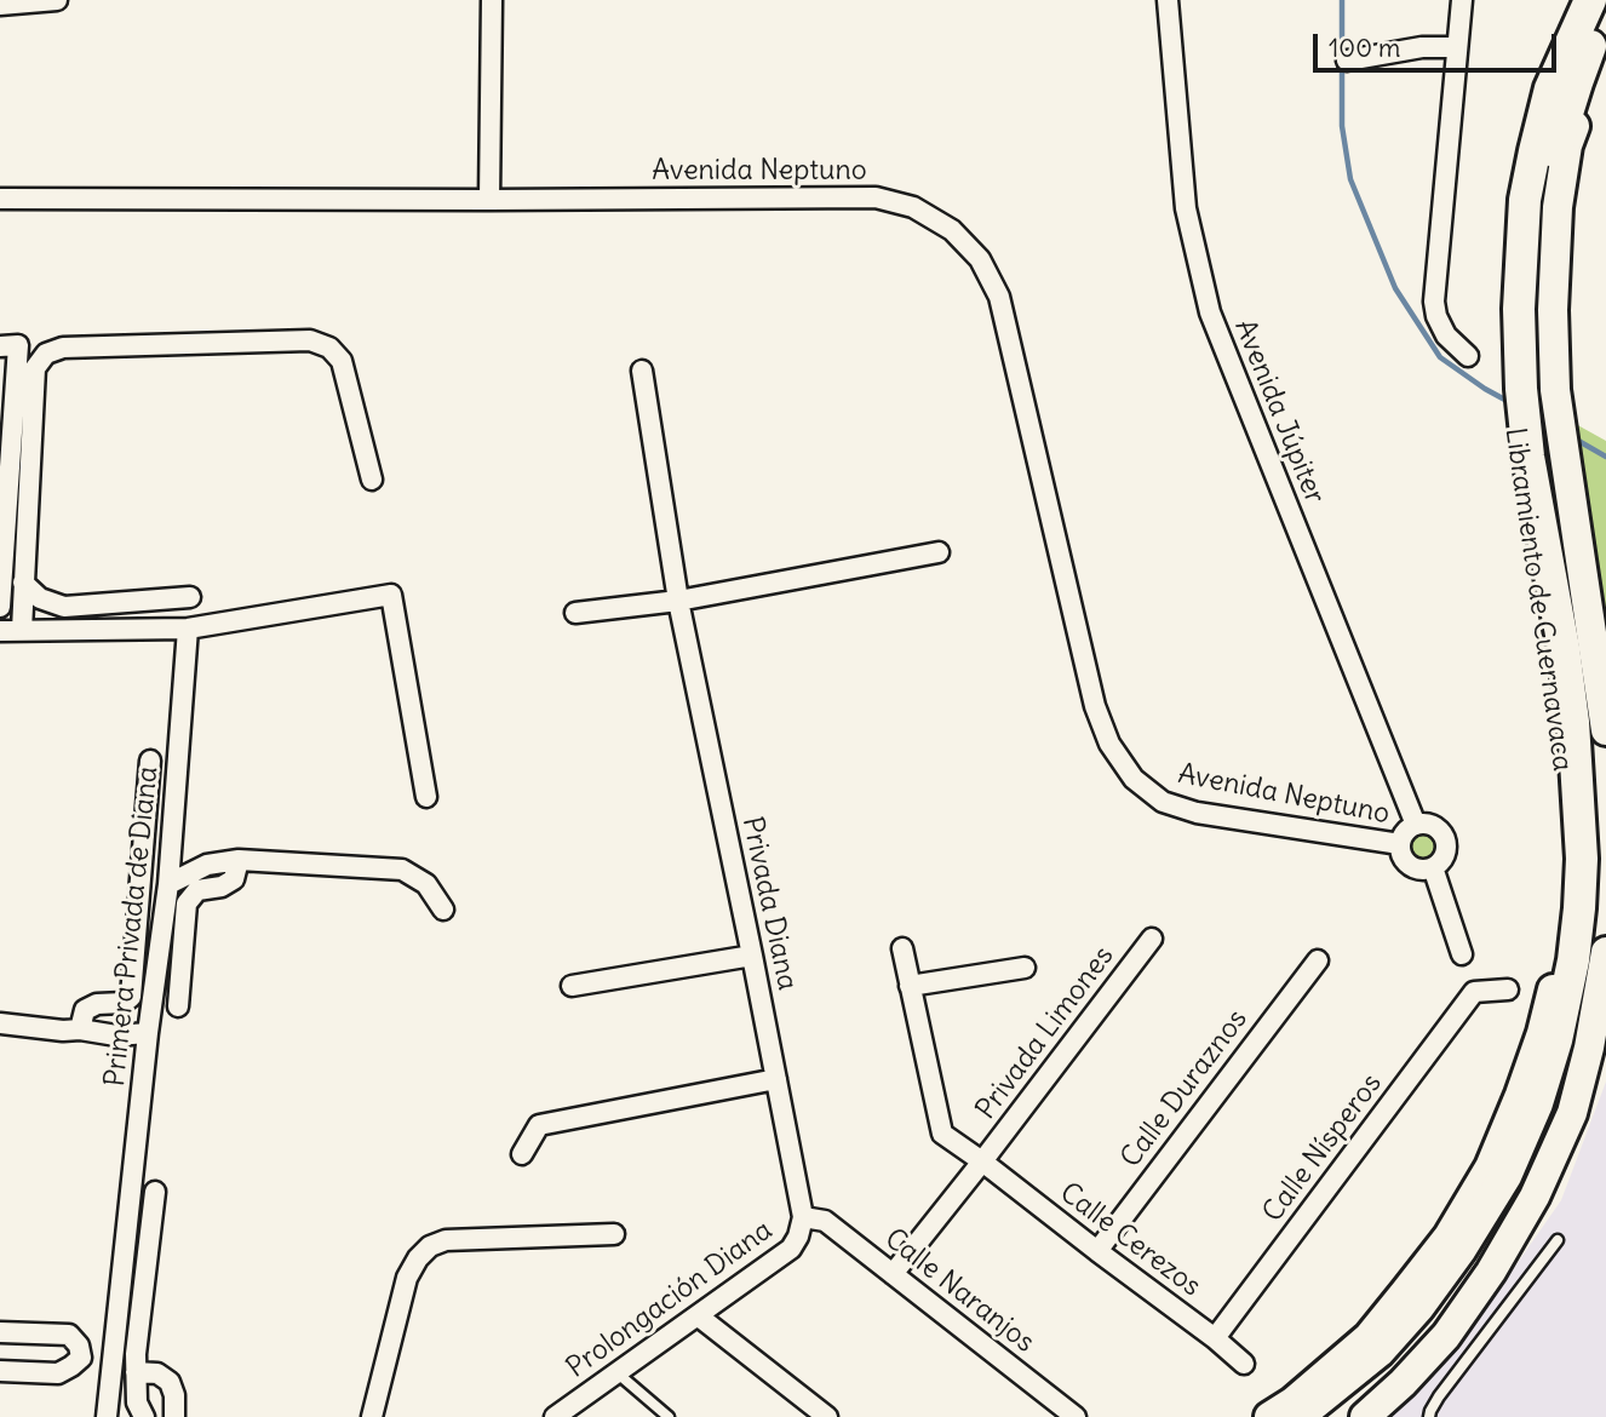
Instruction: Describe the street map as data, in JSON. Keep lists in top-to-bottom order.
{
  "streets": {
    "main road": ["Libramiento de Cuernavaca"],
    "street": [
      "Avenida Neptuno",
      "Avenida Júpiter",
      "Privada Diana",
      "Primera Privada de Diana",
      "Privada Limones",
      "Calle Duraznos",
      "Calle Nísperos",
      "Calle Cerezos",
      "Calle Naranjos",
      "Prolongación Diana"
    ]
  },
  "crossings": [
    ["Avenida Neptuno", "Avenida Júpiter"],
    ["Privada Diana", "Calle Naranjos"],
    ["Privada Diana", "Prolongación Diana"],
    ["Privada Limones", "Calle Cerezos"],
    ["Privada Limones", "Calle Naranjos"],
    ["Calle Duraznos", "Calle Cerezos"],
    ["Calle Nísperos", "Calle Cerezos"],
    ["Calle Naranjos", "Prolongación Diana"]
  ],
  "scale_bar": "100 m"
}
